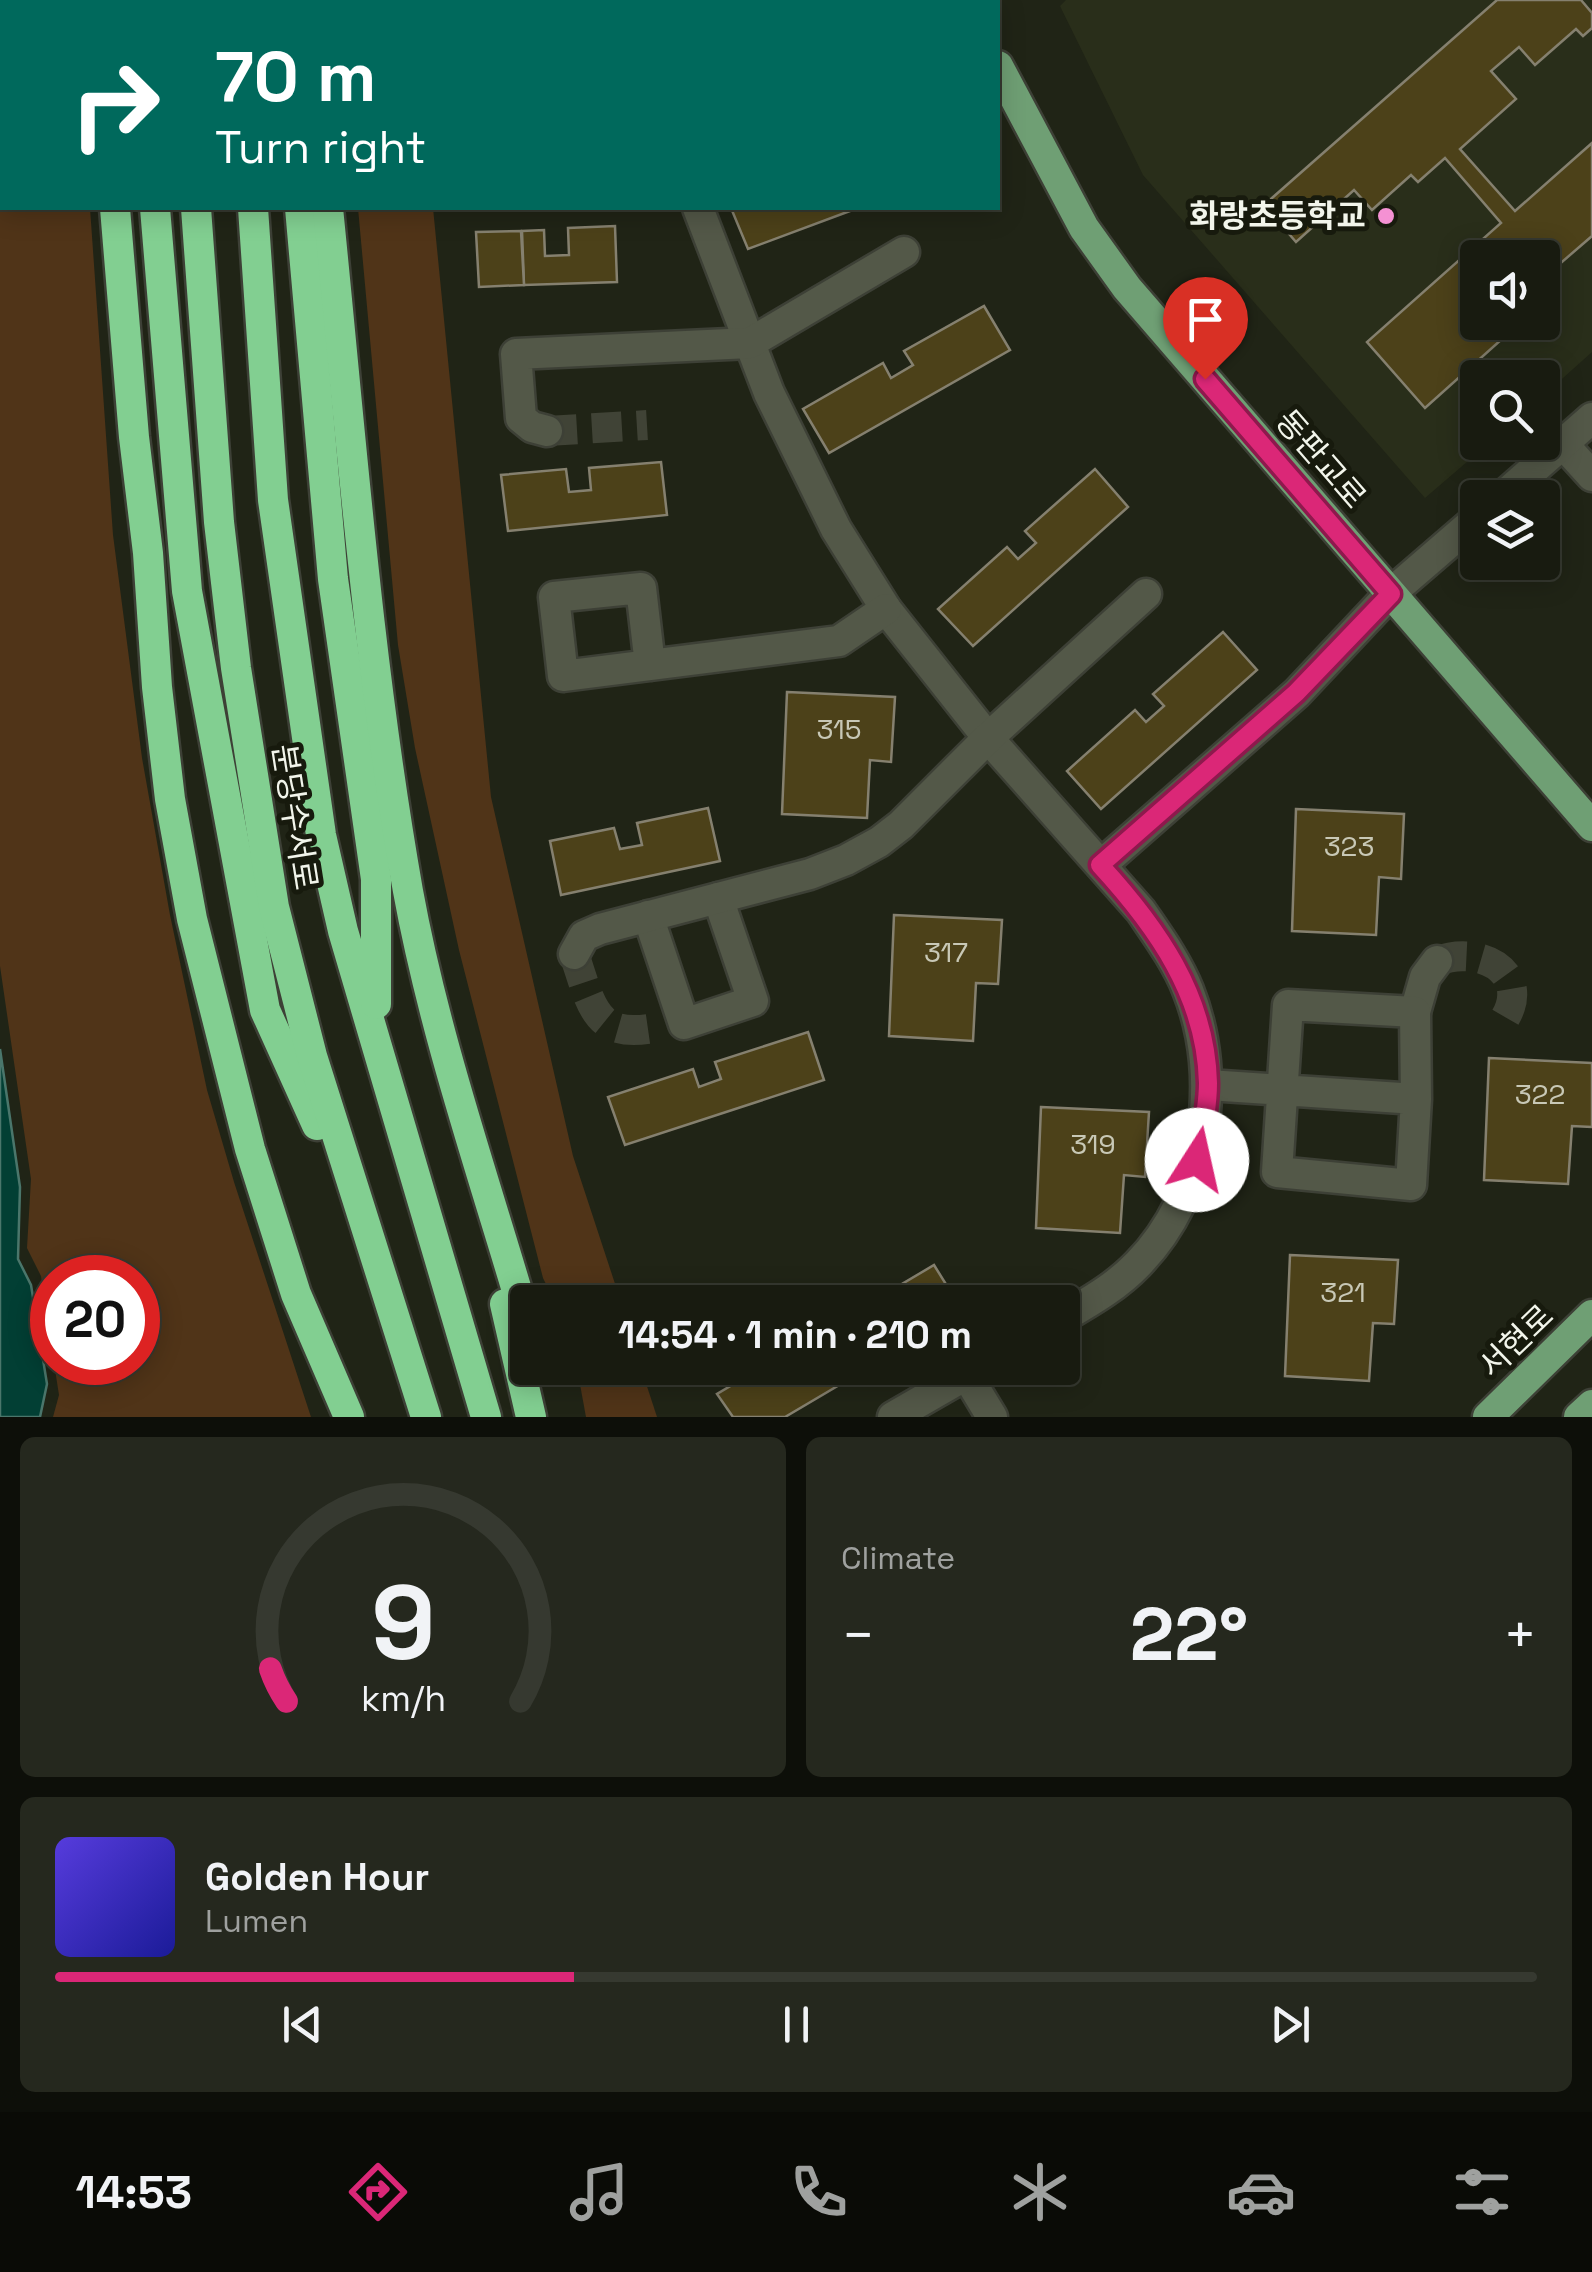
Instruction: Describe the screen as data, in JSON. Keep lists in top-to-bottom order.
{
  "streets": {
    "highway": ["분당수서로"],
    "main road": ["동판교로", "서현로"]
  },
  "places": ["화랑초등학교"],
  "house_numbers": [
    "315",
    "323",
    "317",
    "322",
    "319",
    "321"
  ],
  "page": {
    "turn": ["70 m", "Turn right"],
    "limit": "20",
    "trip": "14:54 · 1 min · 210 m",
    "tile": "Climate",
    "heat": ["−", "22°", "+"],
    "song": ["Golden Hour", "Lumen"],
    "tabs": "14:53",
    "gauge": ["9", "km/h"]
  }
}
